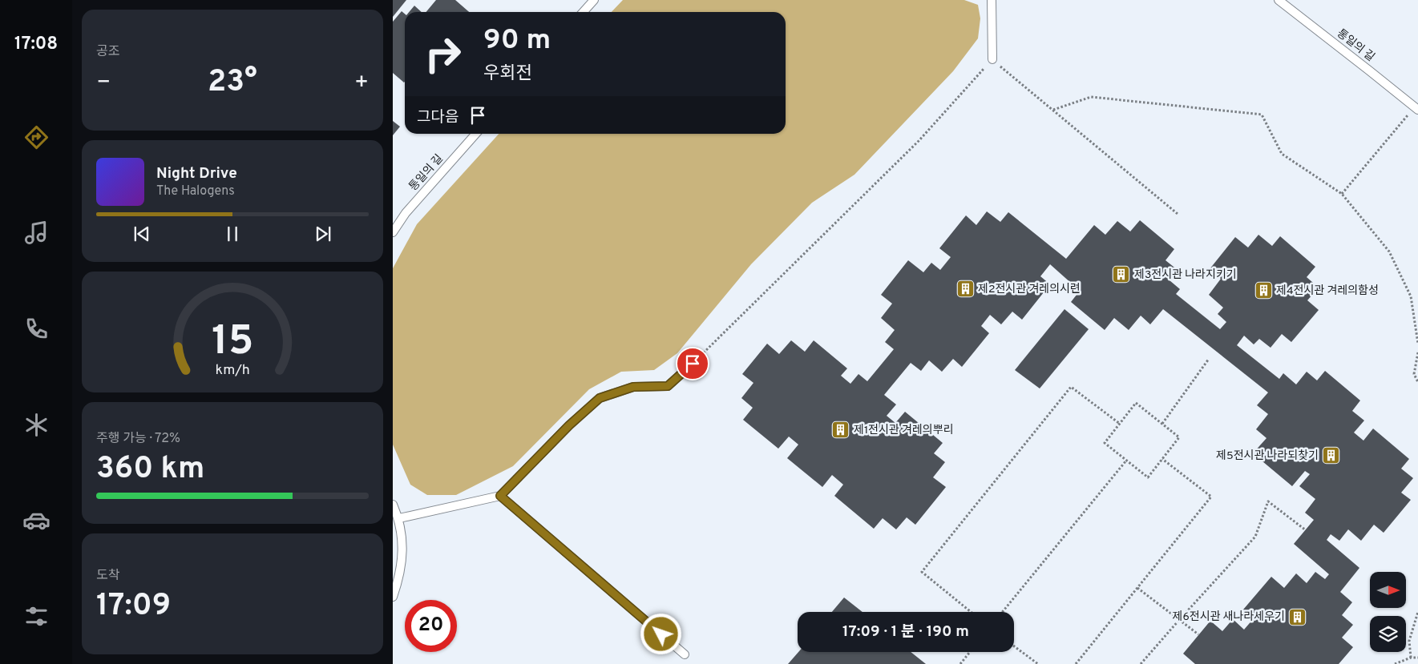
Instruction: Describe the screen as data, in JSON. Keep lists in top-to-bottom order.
{
  "streets": {
    "lane": ["통일의 길"]
  },
  "places": {
    "building": [
      "제3전시관 나라지키기",
      "제2전시관 겨레의시련",
      "제4전시관 겨레의함성",
      "제1전시관 겨레의뿌리",
      "제5전시관 나라되찾기",
      "제6전시관 새나라세우기"
    ]
  },
  "north": "right",
  "page": {
    "tabs": "17:08",
    "tile": [
      "공조",
      ["주행 가능 · 72%", "360 km"],
      ["도착", "17:09"]
    ],
    "turn": ["90 m", "우회전"],
    "heat": ["−", "23°", "+"],
    "then": "그다음",
    "song": ["Night Drive", "The Halogens"],
    "limit": "20",
    "trip": "17:09 · 1 분 · 190 m",
    "gauge": ["15", "km/h"]
  }
}
